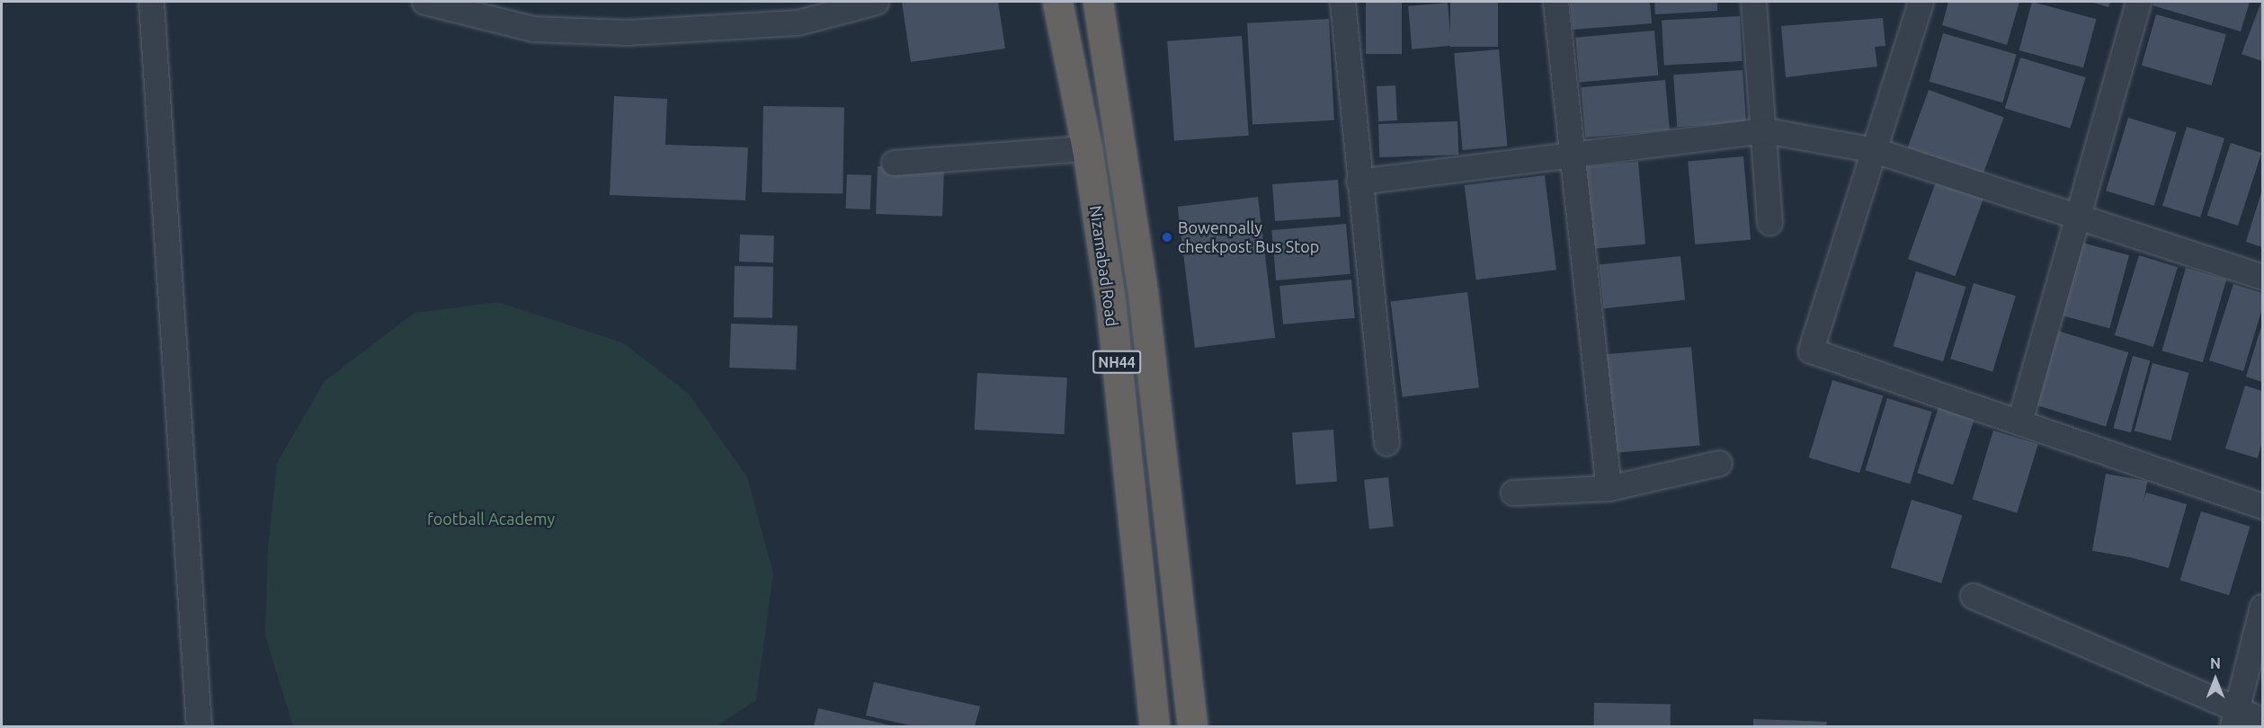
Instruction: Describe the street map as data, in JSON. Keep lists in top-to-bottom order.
{
  "streets": {
    "highway": ["Nizamabad Road", "NH44"]
  },
  "parks": ["football Academy"],
  "places": ["Bowenpally checkpost Bus Stop"],
  "north": "top"
}
